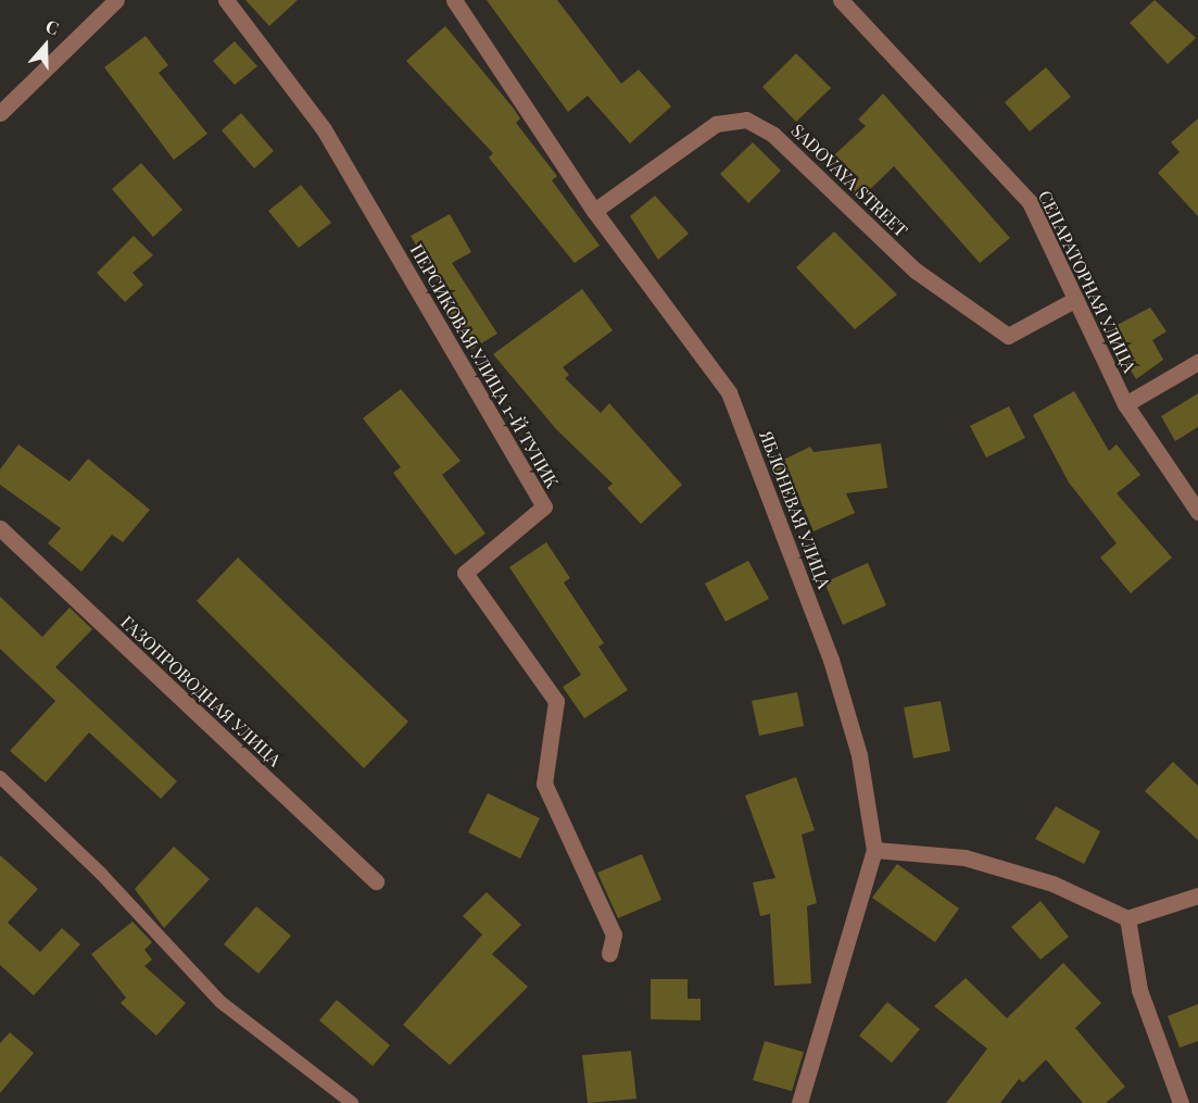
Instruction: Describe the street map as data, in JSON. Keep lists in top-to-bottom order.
{
  "streets": {
    "street": [
      "SADOVAYA STREET",
      "СЕПАРАТОРНАЯ УЛИЦА",
      "ПЕРСИКОВАЯ УЛИЦА 1-Й ТУПИК",
      "ЯБЛОНЕВАЯ УЛИЦА",
      "ГАЗОПРОВОДНАЯ УЛИЦА"
    ]
  },
  "crossings": [
    ["SADOVAYA STREET", "СЕПАРАТОРНАЯ УЛИЦА"],
    ["SADOVAYA STREET", "ЯБЛОНЕВАЯ УЛИЦА"]
  ],
  "north": "top"
}
